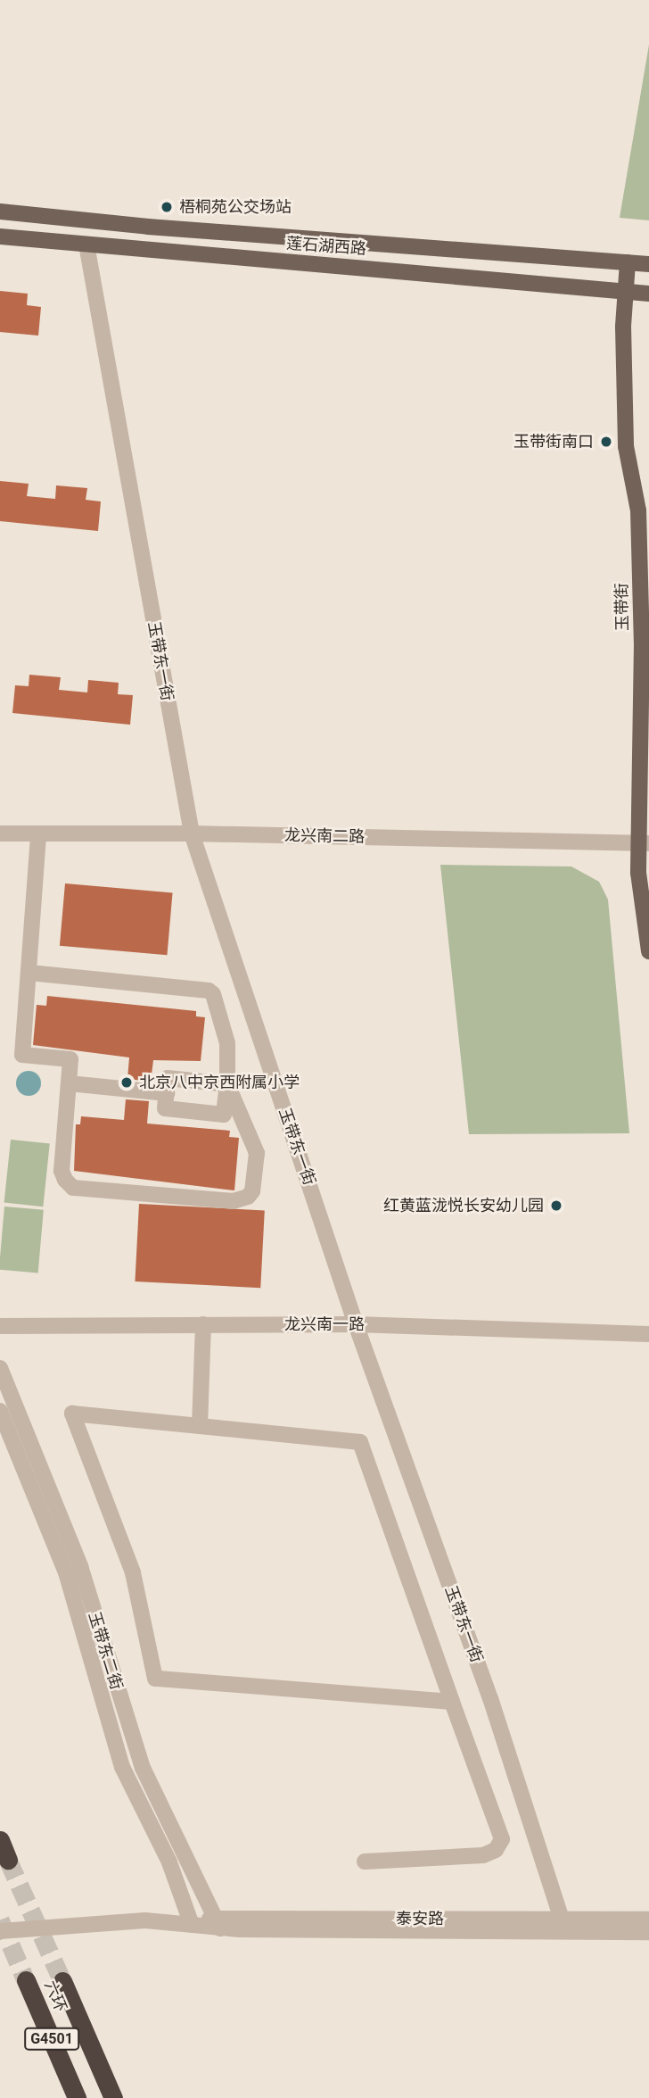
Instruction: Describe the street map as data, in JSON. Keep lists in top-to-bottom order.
{
  "streets": {
    "highway": ["六环", "G4501"],
    "main road": ["莲石湖西路", "玉带街"],
    "street": [
      "玉带东一街",
      "龙兴南二路",
      "龙兴南一路",
      "玉带东二街",
      "泰安路"
    ]
  },
  "crossings": [
    ["莲石湖西路", "玉带街"],
    ["莲石湖西路", "玉带东一街"],
    ["玉带街", "龙兴南二路"],
    ["玉带东一街", "龙兴南二路"],
    ["玉带东一街", "龙兴南一路"],
    ["玉带东一街", "泰安路"],
    ["玉带东二街", "泰安路"]
  ],
  "places": [
    "梧桐苑公交场站",
    "玉带街南口",
    "北京八中京西附属小学",
    "红黄蓝泷悦长安幼儿园"
  ]
}
